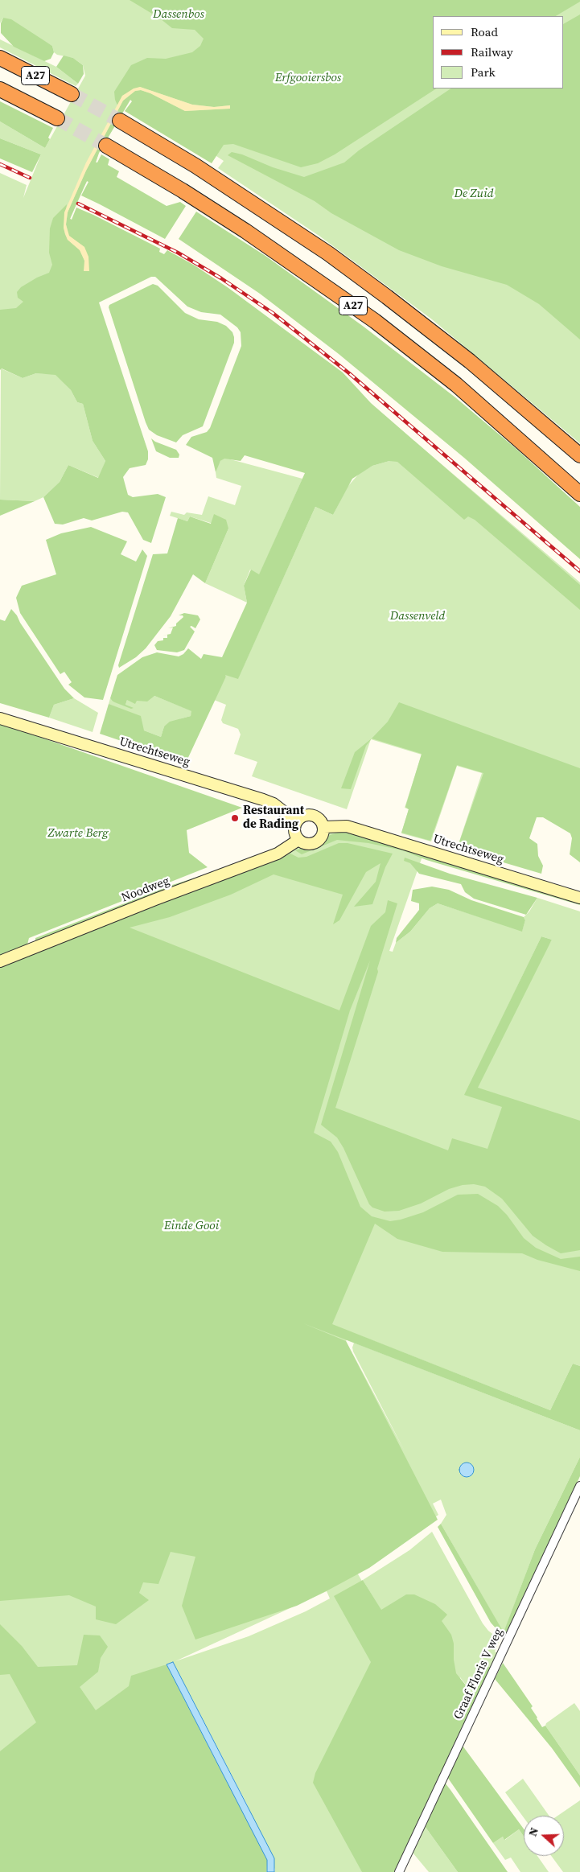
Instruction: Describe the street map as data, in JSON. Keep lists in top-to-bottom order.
{
  "streets": {
    "highway": ["A27"],
    "main road": ["Utrechtseweg", "Noodweg"],
    "street": ["Graaf Floris V weg"]
  },
  "crossings": [
    ["Utrechtseweg", "Noodweg"]
  ],
  "parks": [
    "Dassenbos",
    "Erfgooiersbos",
    "De Zuid",
    "Dassenveld",
    "Zwarte Berg",
    "Einde Gooi"
  ],
  "places": ["Restaurant de Rading"],
  "legend": ["Road", "Railway", "Park"],
  "north": "left"
}
